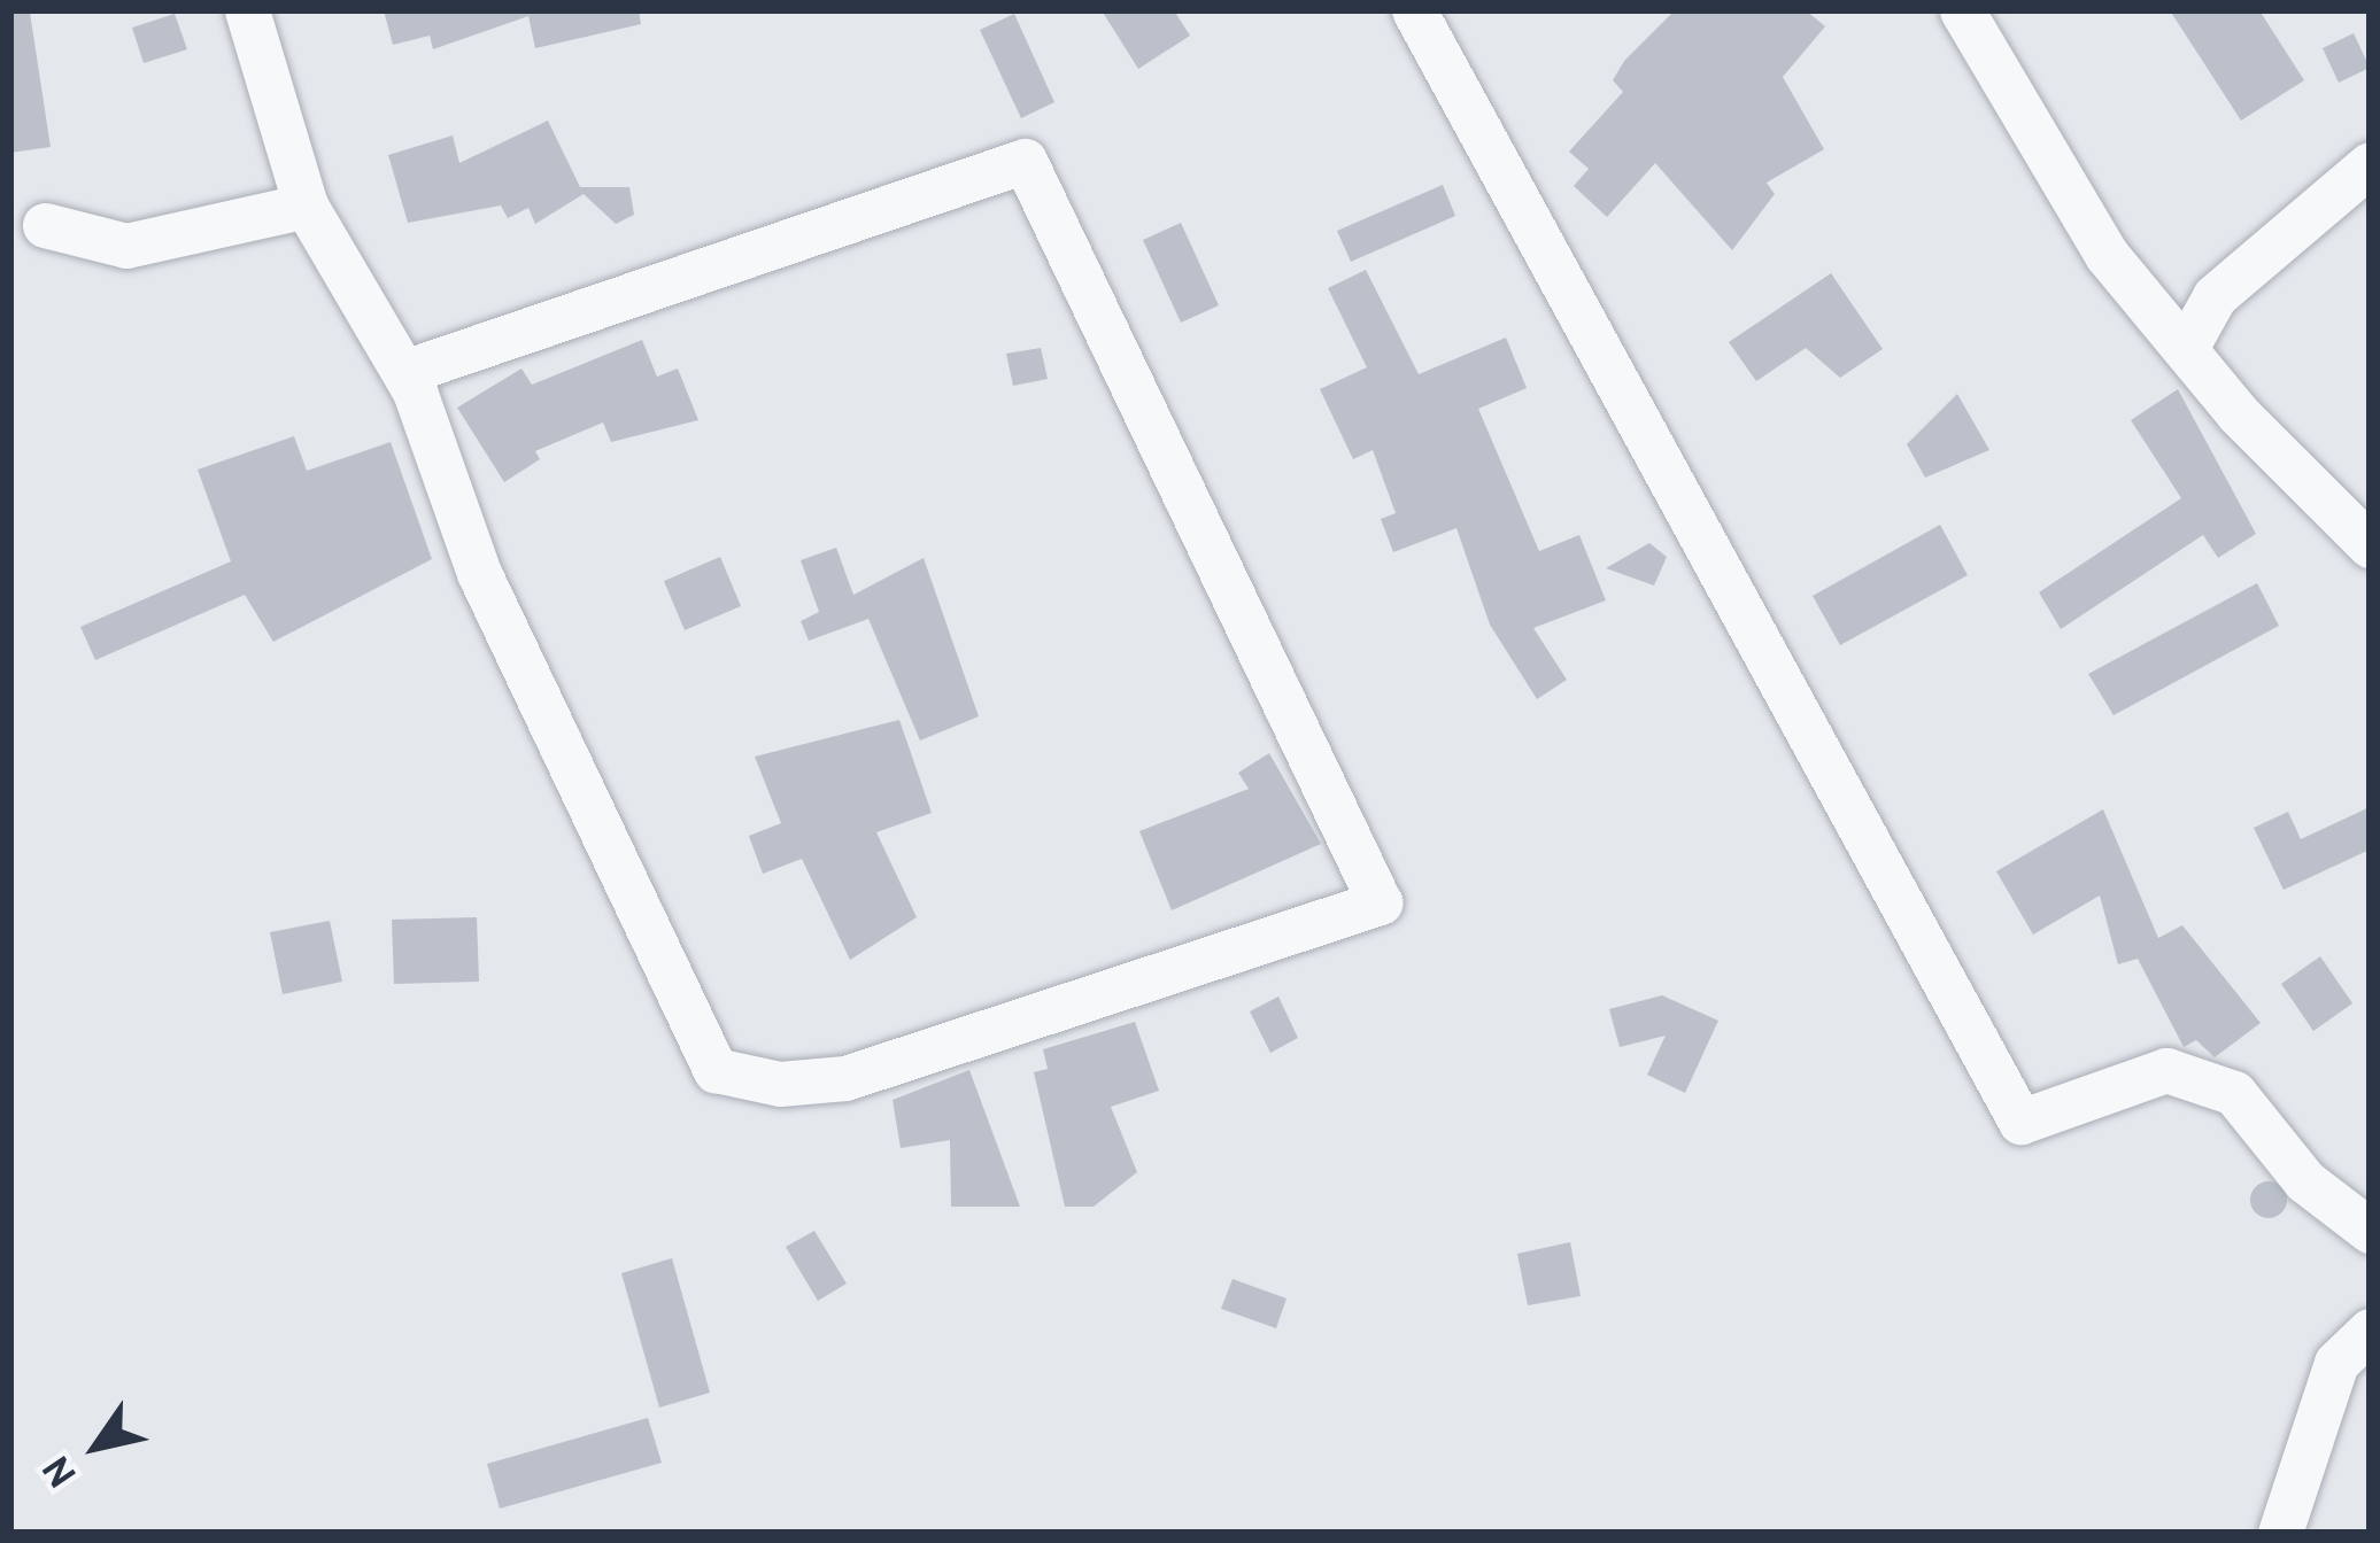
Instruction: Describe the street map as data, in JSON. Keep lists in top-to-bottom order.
{
  "north": "bottom left"
}
